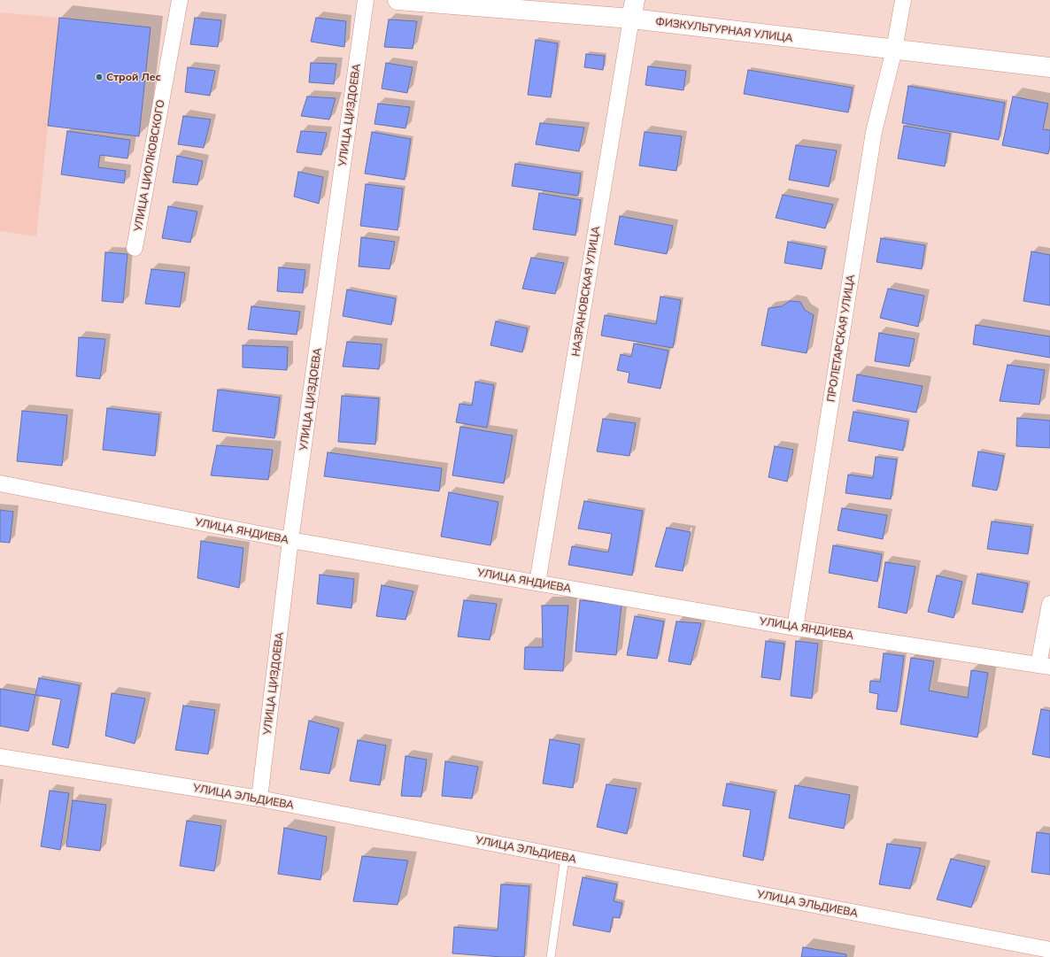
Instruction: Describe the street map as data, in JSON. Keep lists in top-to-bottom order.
{
  "streets": {
    "main road": ["ФИЗКУЛЬТУРНАЯ УЛИЦА", "НАЗРАНОВСКАЯ УЛИЦА"],
    "street": [
      "УЛИЦА ЦИЗДОЕВА",
      "УЛИЦА ЦИОЛКОВСКОГО",
      "ПРОЛЕТАРСКАЯ УЛИЦА",
      "УЛИЦА ЯНДИЕВА",
      "УЛИЦА ЭЛЬДИЕВА"
    ]
  },
  "crossings": [
    ["ФИЗКУЛЬТУРНАЯ УЛИЦА", "НАЗРАНОВСКАЯ УЛИЦА"],
    ["ФИЗКУЛЬТУРНАЯ УЛИЦА", "ПРОЛЕТАРСКАЯ УЛИЦА"],
    ["УЛИЦА ЦИЗДОЕВА", "УЛИЦА ЯНДИЕВА"],
    ["УЛИЦА ЦИЗДОЕВА", "УЛИЦА ЭЛЬДИЕВА"],
    ["НАЗРАНОВСКАЯ УЛИЦА", "УЛИЦА ЯНДИЕВА"],
    ["ПРОЛЕТАРСКАЯ УЛИЦА", "УЛИЦА ЯНДИЕВА"]
  ],
  "places": ["Строй Лес"]
}
